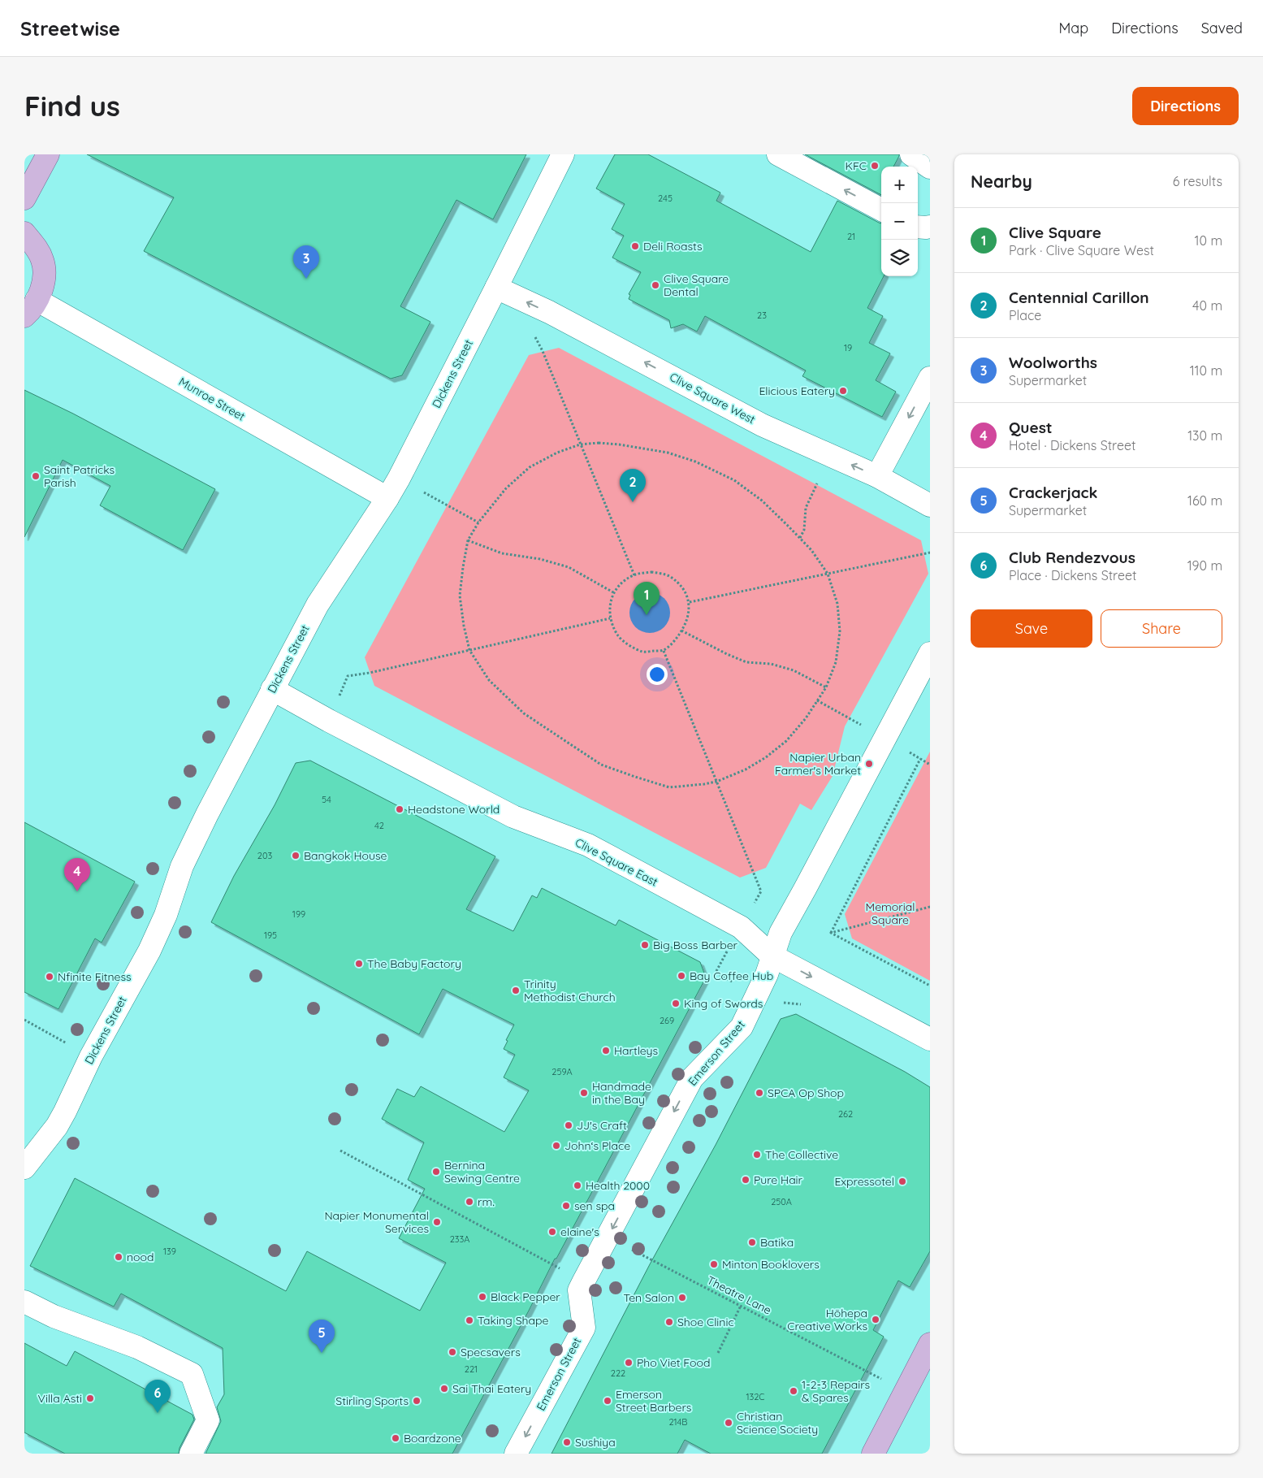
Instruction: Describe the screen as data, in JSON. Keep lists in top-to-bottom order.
{
  "streets": {
    "street": [
      "Dickens Street",
      "Clive Square West",
      "Munroe Street",
      "Clive Square East",
      "Emerson Street"
    ],
    "path": ["Theatre Lane"]
  },
  "crossings": [
    ["Dickens Street", "Clive Square West"],
    ["Dickens Street", "Munroe Street"],
    ["Dickens Street", "Clive Square East"],
    ["Clive Square East", "Emerson Street"],
    ["Emerson Street", "Theatre Lane"]
  ],
  "one_way": ["Clive Square West", "Emerson Street"],
  "parks": ["Memorial Square"],
  "places": [
    "KFC",
    "Deli Roasts",
    "Clive Square Dental",
    "Elicious Eatery",
    "Saint Patricks Parish",
    "Napier Urban Farmer's Market",
    "Headstone World",
    "Bangkok House",
    "Big Boss Barber",
    "The Baby Factory",
    "Bay Coffee Hub",
    "Nfinite Fitness",
    "Trinity Methodist Church",
    "King of Swords",
    "Hartleys",
    "Handmade in the Bay",
    "SPCA Op Shop",
    "JJ's Craft",
    "John‘s Place",
    "The Collective",
    "Bernina Sewing Centre",
    "Pure Hair",
    "Expressotel",
    "Health 2000",
    "rm.",
    "sen spa",
    "Napier Monumental Services",
    "elaine's",
    "Batika",
    "nood",
    "Minton Booklovers",
    "Black Pepper",
    "Ten Salon",
    "Hōhepa Creative Works",
    "Taking Shape",
    "Shoe Clinic",
    "Specsavers",
    "Pho Viet Food",
    "Sai Thai Eatery",
    "1-2-3 Repairs & Spares",
    "Villa Asti",
    "Stirling Sports",
    "Emerson Street Barbers",
    "Christian Science Society",
    "Boardzone",
    "Sushiya"
  ],
  "house_numbers": [
    "245",
    "21",
    "23",
    "19",
    "54",
    "42",
    "203",
    "199",
    "195",
    "269",
    "259A",
    "262",
    "250A",
    "233A",
    "139",
    "221",
    "222",
    "132C",
    "214B"
  ],
  "page": {
    "header": "Streetwise",
    "nav": ["Map", "Directions", "Saved"],
    "buttons": [
      "Directions",
      ["Save", "Share"]
    ],
    "title": "Find us",
    "heading": ["Nearby", "6 results"],
    "map_buttons": ["+", "−"],
    "list": [
      {
        "mark": "1",
        "name": "Clive Square",
        "note": "Park · Clive Square West",
        "value": "10 m"
      },
      {
        "mark": "2",
        "name": "Centennial Carillon",
        "note": "Place",
        "value": "40 m"
      },
      {
        "mark": "3",
        "name": "Woolworths",
        "note": "Supermarket",
        "value": "110 m"
      },
      {
        "mark": "4",
        "name": "Quest",
        "note": "Hotel · Dickens Street",
        "value": "130 m"
      },
      {
        "mark": "5",
        "name": "Crackerjack",
        "note": "Supermarket",
        "value": "160 m"
      },
      {
        "mark": "6",
        "name": "Club Rendezvous",
        "note": "Place · Dickens Street",
        "value": "190 m"
      }
    ],
    "pins": [
      "3",
      "2",
      "1",
      "4",
      "5",
      "6"
    ]
  }
}
